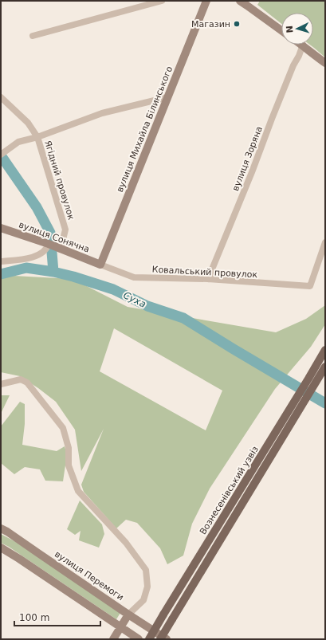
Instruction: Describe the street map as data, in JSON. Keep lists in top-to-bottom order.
{
  "streets": {
    "main road": ["Вознесенівський узвіз"],
    "street": [
      "вулиця Михайла Білинського",
      "вулиця Зоряна",
      "Ягідний провулок",
      "вулиця Сонячна",
      "Ковальський провулок",
      "вулиця Перемоги"
    ]
  },
  "crossings": [
    ["вулиця Михайла Білинського", "Ягідний провулок"],
    ["вулиця Михайла Білинського", "вулиця Сонячна"],
    ["вулиця Михайла Білинського", "Ковальський провулок"],
    ["вулиця Зоряна", "Ковальський провулок"],
    ["Ягідний провулок", "вулиця Сонячна"],
    ["вулиця Сонячна", "Ковальський провулок"]
  ],
  "water": ["Суха"],
  "places": ["Магазин"],
  "scale_bar": "100 m",
  "north": "left"
}
